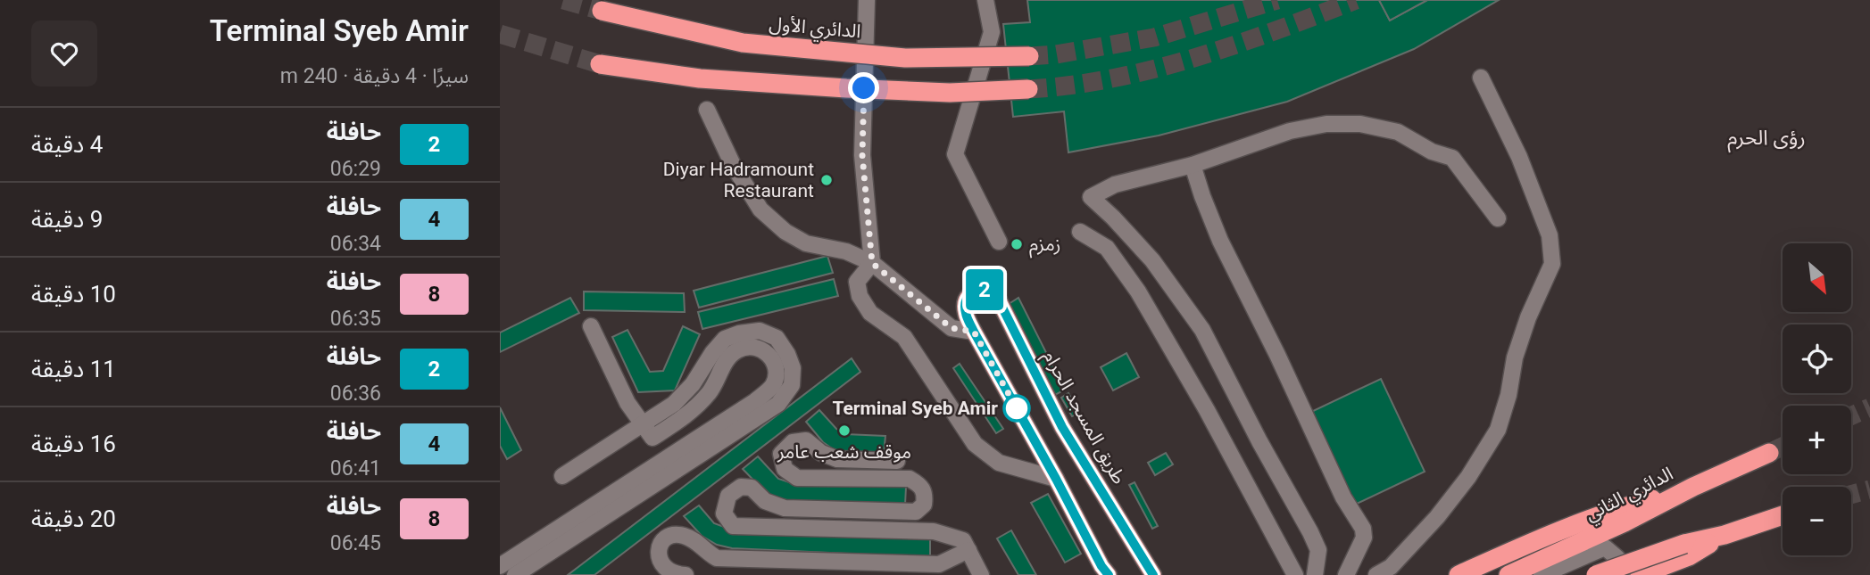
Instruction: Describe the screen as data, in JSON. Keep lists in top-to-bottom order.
{
  "streets": {
    "highway": ["الدائري الأول", "الدائري الثاني"],
    "main road": ["طريق المسجد الحرام"]
  },
  "districts": ["رؤى الحرم"],
  "places": [
    "Diyar Hadramount Restaurant",
    "زمزم",
    "Terminal Syeb Amir",
    "موقف شعب عامر"
  ],
  "lines": ["bus line 2"],
  "north": "bottom right",
  "page": {
    "on_map": "2",
    "heading": ["Terminal Syeb Amir", "سيرًا · 4 دقيقة · 240 m"],
    "list": [
      {
        "mark": "2",
        "name": "حافلة",
        "note": "06:29",
        "value": "4 دقيقة"
      },
      {
        "mark": "4",
        "name": "حافلة",
        "note": "06:34",
        "value": "9 دقيقة"
      },
      {
        "mark": "8",
        "name": "حافلة",
        "note": "06:35",
        "value": "10 دقيقة"
      },
      {
        "mark": "2",
        "name": "حافلة",
        "note": "06:36",
        "value": "11 دقيقة"
      },
      {
        "mark": "4",
        "name": "حافلة",
        "note": "06:41",
        "value": "16 دقيقة"
      },
      {
        "mark": "8",
        "name": "حافلة",
        "note": "06:45",
        "value": "20 دقيقة"
      }
    ],
    "map_buttons": ["+", "−"]
  }
}
